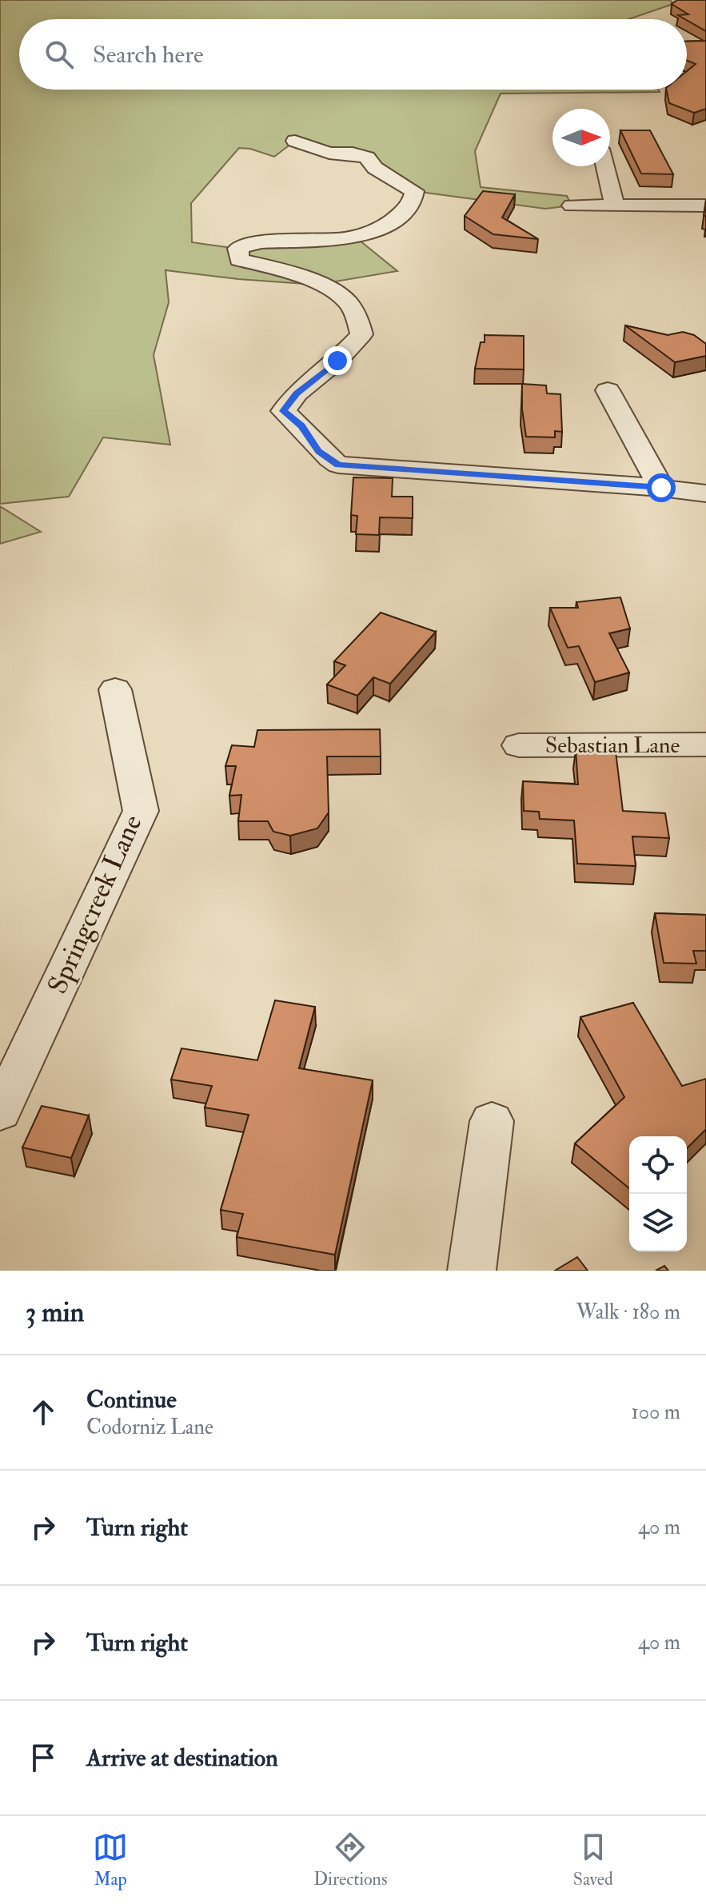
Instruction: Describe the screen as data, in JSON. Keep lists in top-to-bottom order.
{
  "streets": {
    "street": ["Sebastian Lane", "Springcreek Lane"]
  },
  "north": "right",
  "page": {
    "search": "Search here",
    "heading": ["3 min", "Walk · 180 m"],
    "list": [
      ["Continue", "Codorniz Lane", "100 m"],
      ["Turn right", "40 m"],
      ["Turn right", "40 m"],
      "Arrive at destination"
    ],
    "nav": ["Map", "Directions", "Saved"]
  }
}
